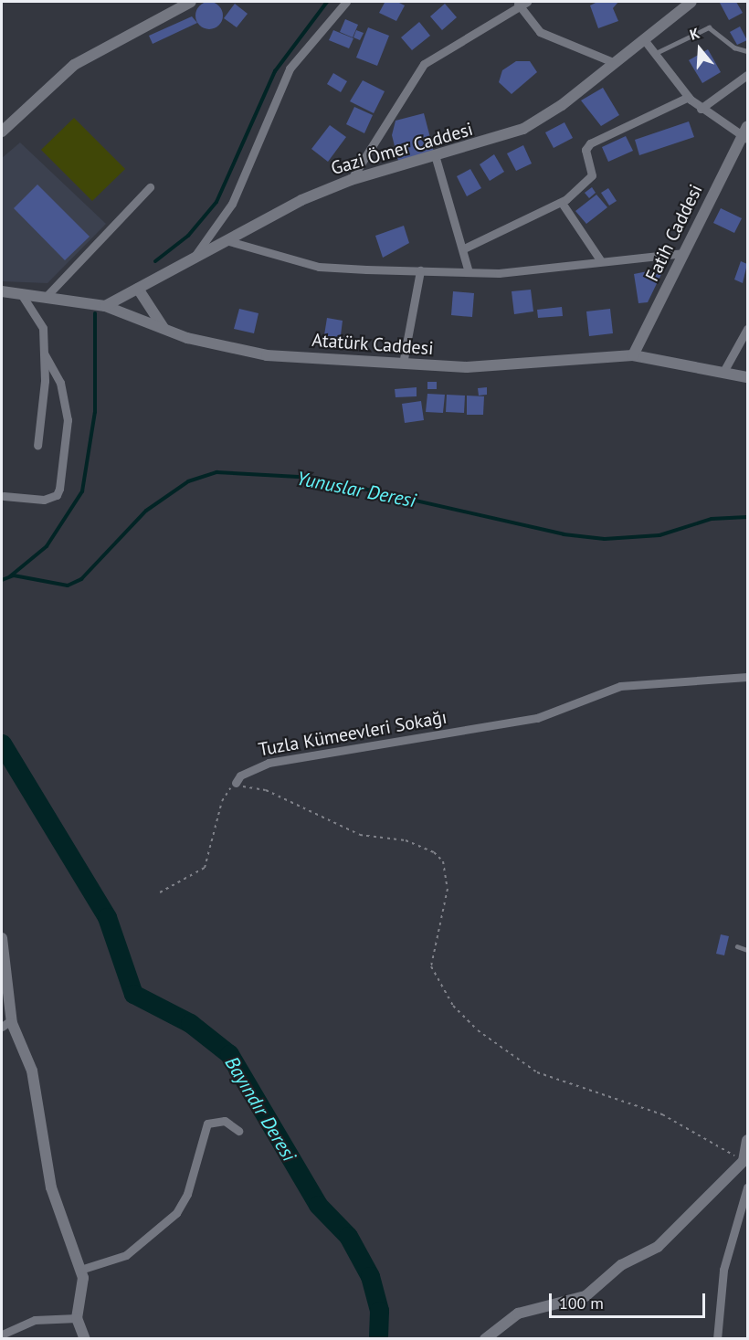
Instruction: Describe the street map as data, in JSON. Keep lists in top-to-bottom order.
{
  "streets": {
    "street": [
      "Gazi Ömer Caddesi",
      "Fatih Caddesi",
      "Atatürk Caddesi",
      "Tuzla Kümeevleri Sokağı"
    ]
  },
  "crossings": [
    ["Gazi Ömer Caddesi", "Atatürk Caddesi"],
    ["Fatih Caddesi", "Atatürk Caddesi"]
  ],
  "water": ["Yunuslar Deresi", "Bayındır Deresi"],
  "scale_bar": "100 m",
  "north": "top"
}
